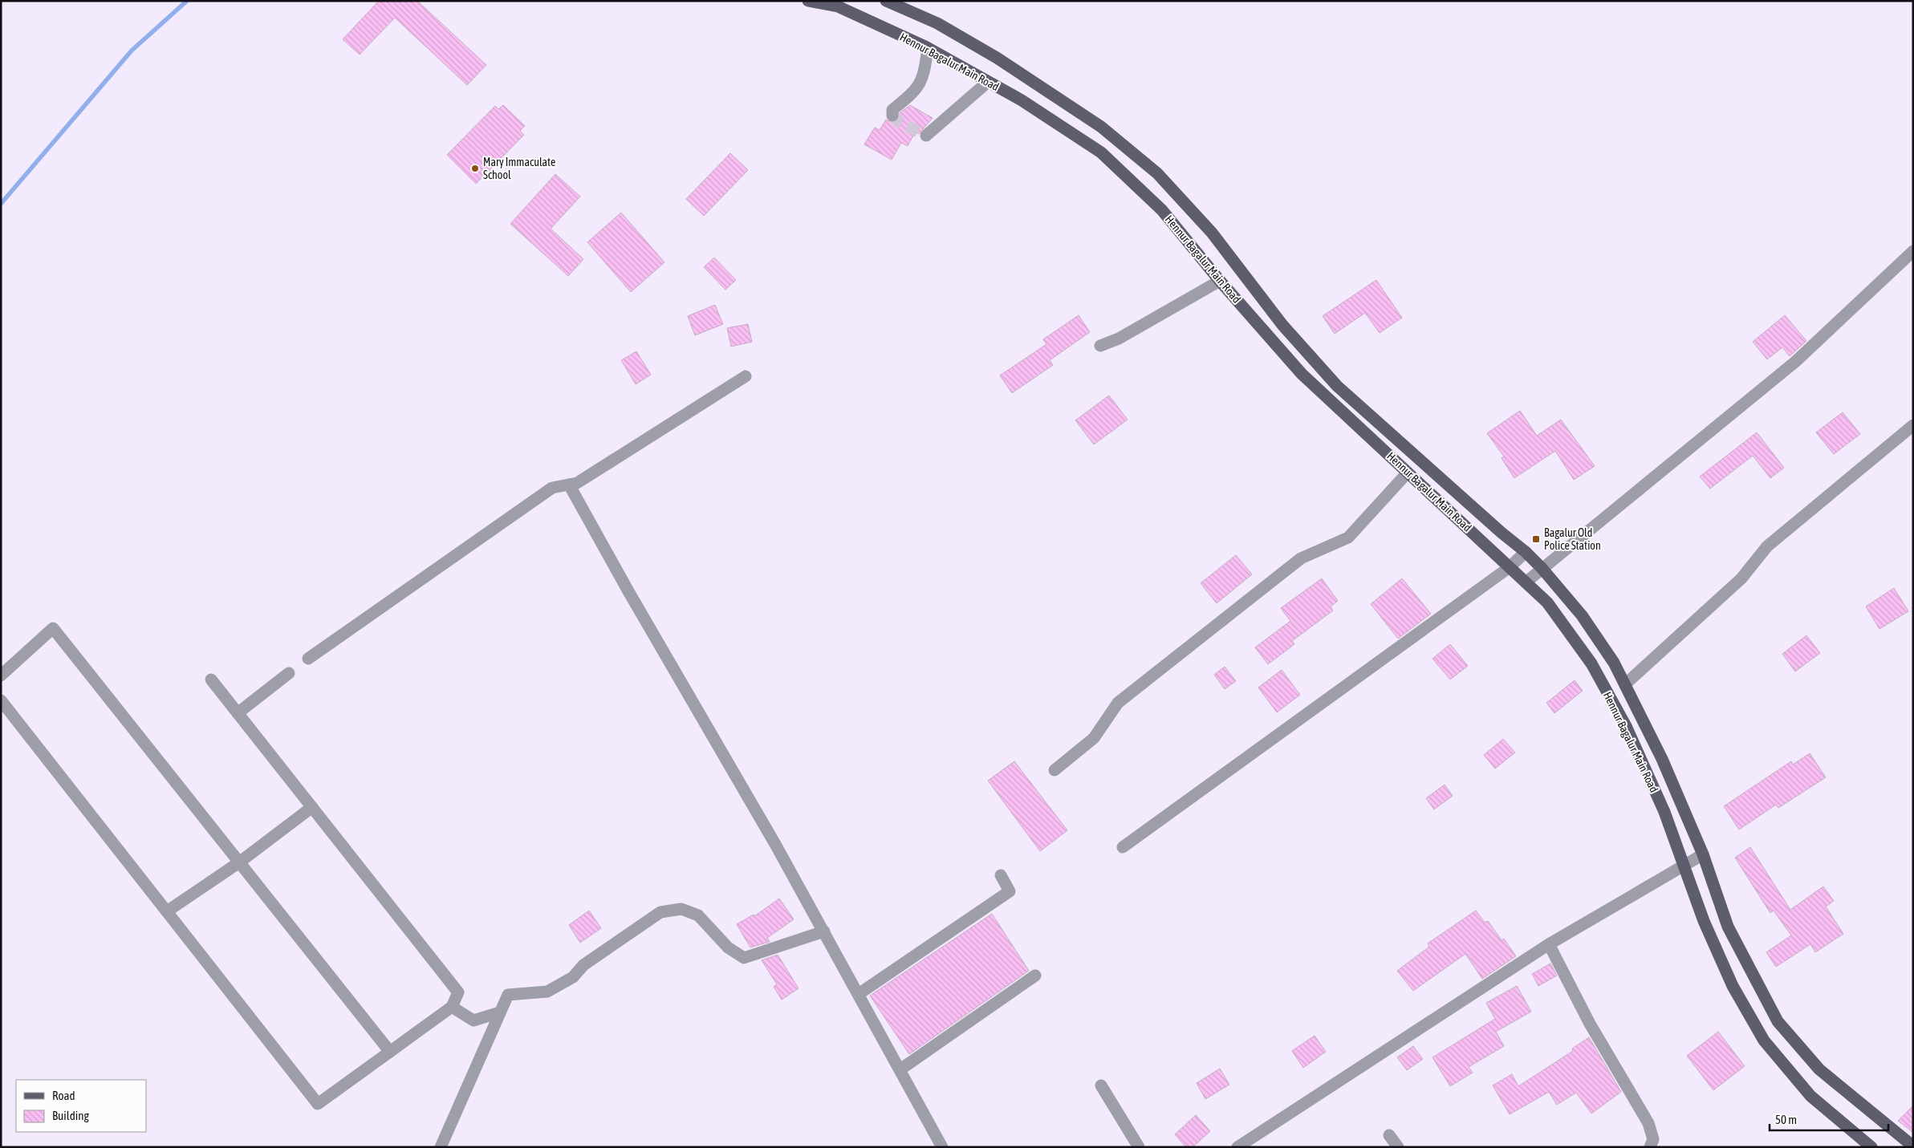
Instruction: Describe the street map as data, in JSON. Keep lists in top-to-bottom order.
{
  "streets": {
    "main road": ["Hennur Bagalur Main Road"]
  },
  "places": {
    "other": ["Mary Immaculate School"],
    "transit": ["Bagalur Old Police Station"]
  },
  "legend": ["Road", "Building"],
  "scale_bar": "50 m"
}
